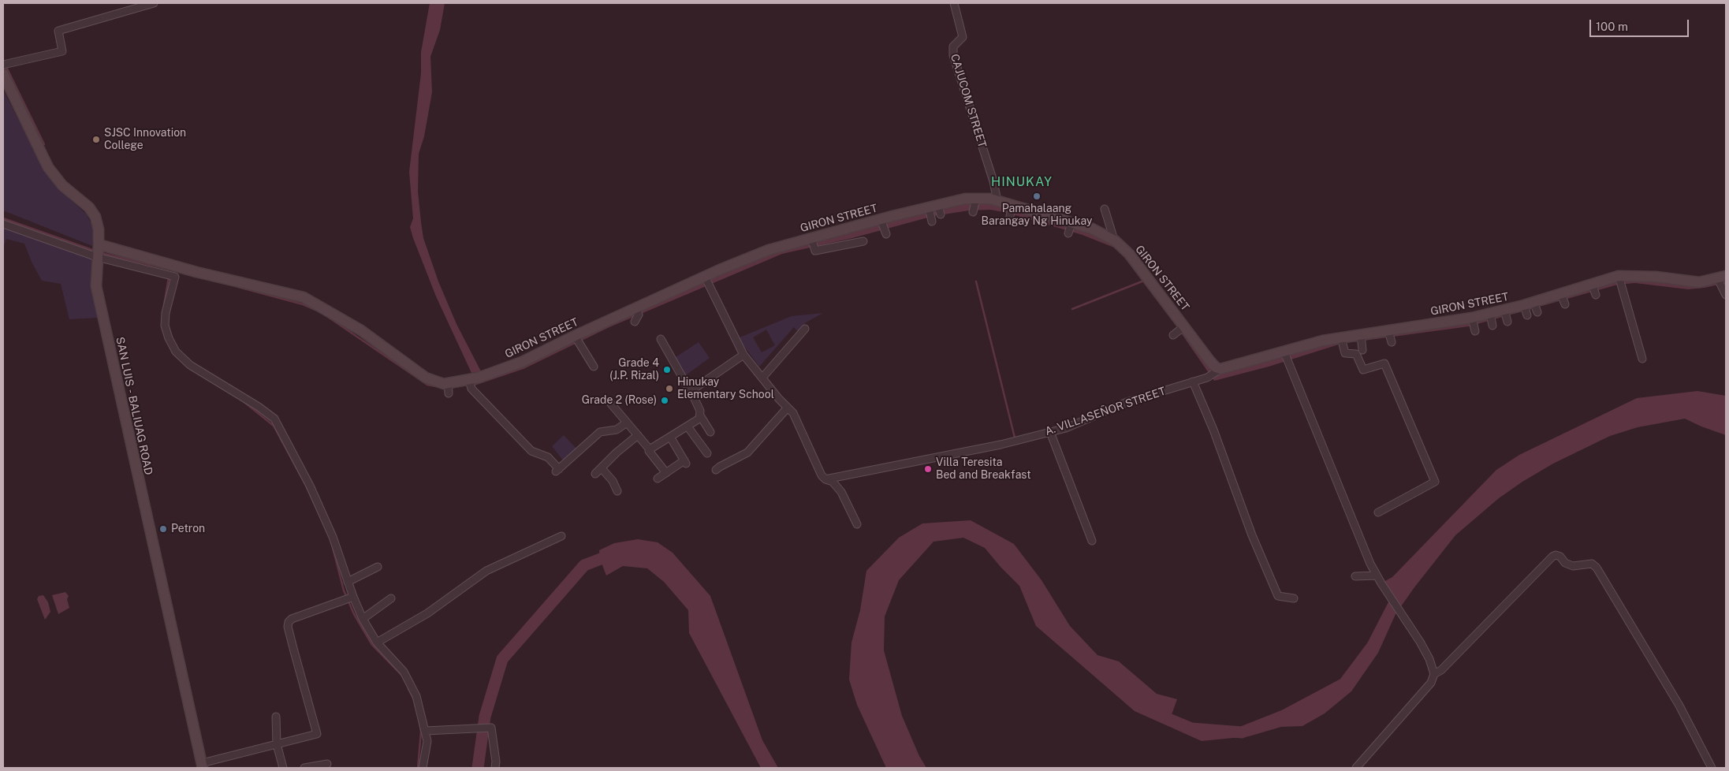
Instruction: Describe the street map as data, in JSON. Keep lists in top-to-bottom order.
{
  "streets": {
    "street": [
      "CAJUCOM STREET",
      "GIRON STREET",
      "SAN LUIS - BALIUAG ROAD",
      "A. VILLASEÑOR STREET"
    ]
  },
  "crossings": [
    ["CAJUCOM STREET", "GIRON STREET"],
    ["GIRON STREET", "SAN LUIS - BALIUAG ROAD"],
    ["GIRON STREET", "A. VILLASEÑOR STREET"]
  ],
  "districts": ["HINUKAY"],
  "places": [
    "SJSC Innovation College",
    "Pamahalaang Barangay Ng Hinukay",
    "Grade 4 (J.P. Rizal)",
    "Hinukay Elementary School",
    "Grade 2 (Rose)",
    "Villa Teresita Bed and Breakfast",
    "Petron"
  ],
  "scale_bar": "100 m"
}
